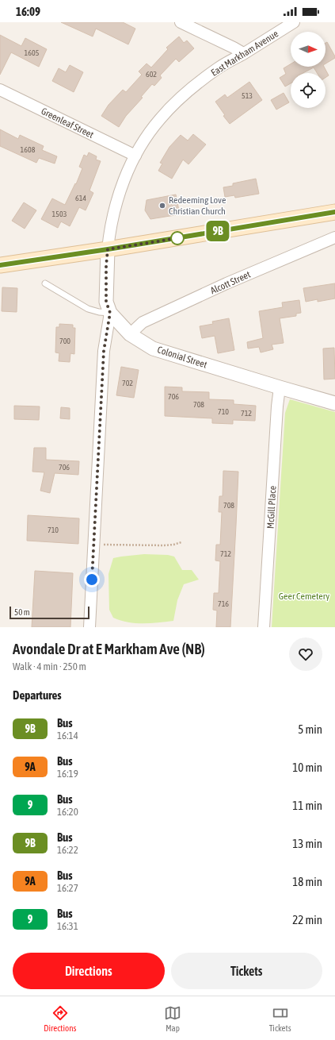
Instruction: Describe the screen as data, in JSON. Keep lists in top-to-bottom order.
{
  "streets": {
    "street": [
      "East Markham Avenue",
      "Greenleaf Street",
      "Alcott Street",
      "Colonial Street",
      "McGill Place"
    ]
  },
  "crossings": [
    ["East Markham Avenue", "Greenleaf Street"],
    ["East Markham Avenue", "Colonial Street"],
    ["Alcott Street", "Colonial Street"],
    ["Colonial Street", "McGill Place"]
  ],
  "parks": ["Geer Cemetery"],
  "places": ["Redeeming Love Christian Church"],
  "lines": ["bus line 9B"],
  "house_numbers": [
    "1605",
    "602",
    "513",
    "1608",
    "614",
    "1503",
    "700",
    "702",
    "706",
    "708",
    "710",
    "712",
    "706",
    "708",
    "710",
    "712",
    "716"
  ],
  "scale_bar": "50 m",
  "north": "right",
  "page": {
    "status": "16:09",
    "on_map": "9B",
    "scale": "50 m",
    "heading": [
      ["Avondale Dr at E Markham Ave (NB)", "Walk · 4 min · 250 m"],
      "Departures"
    ],
    "list": [
      {
        "mark": "9B",
        "name": "Bus",
        "note": "16:14",
        "value": "5 min"
      },
      {
        "mark": "9A",
        "name": "Bus",
        "note": "16:19",
        "value": "10 min"
      },
      {
        "mark": "9",
        "name": "Bus",
        "note": "16:20",
        "value": "11 min"
      },
      {
        "mark": "9B",
        "name": "Bus",
        "note": "16:22",
        "value": "13 min"
      },
      {
        "mark": "9A",
        "name": "Bus",
        "note": "16:27",
        "value": "18 min"
      },
      {
        "mark": "9",
        "name": "Bus",
        "note": "16:31",
        "value": "22 min"
      }
    ],
    "buttons": ["Directions", "Tickets"],
    "tabs": ["Directions", "Map", "Tickets"]
  }
}
